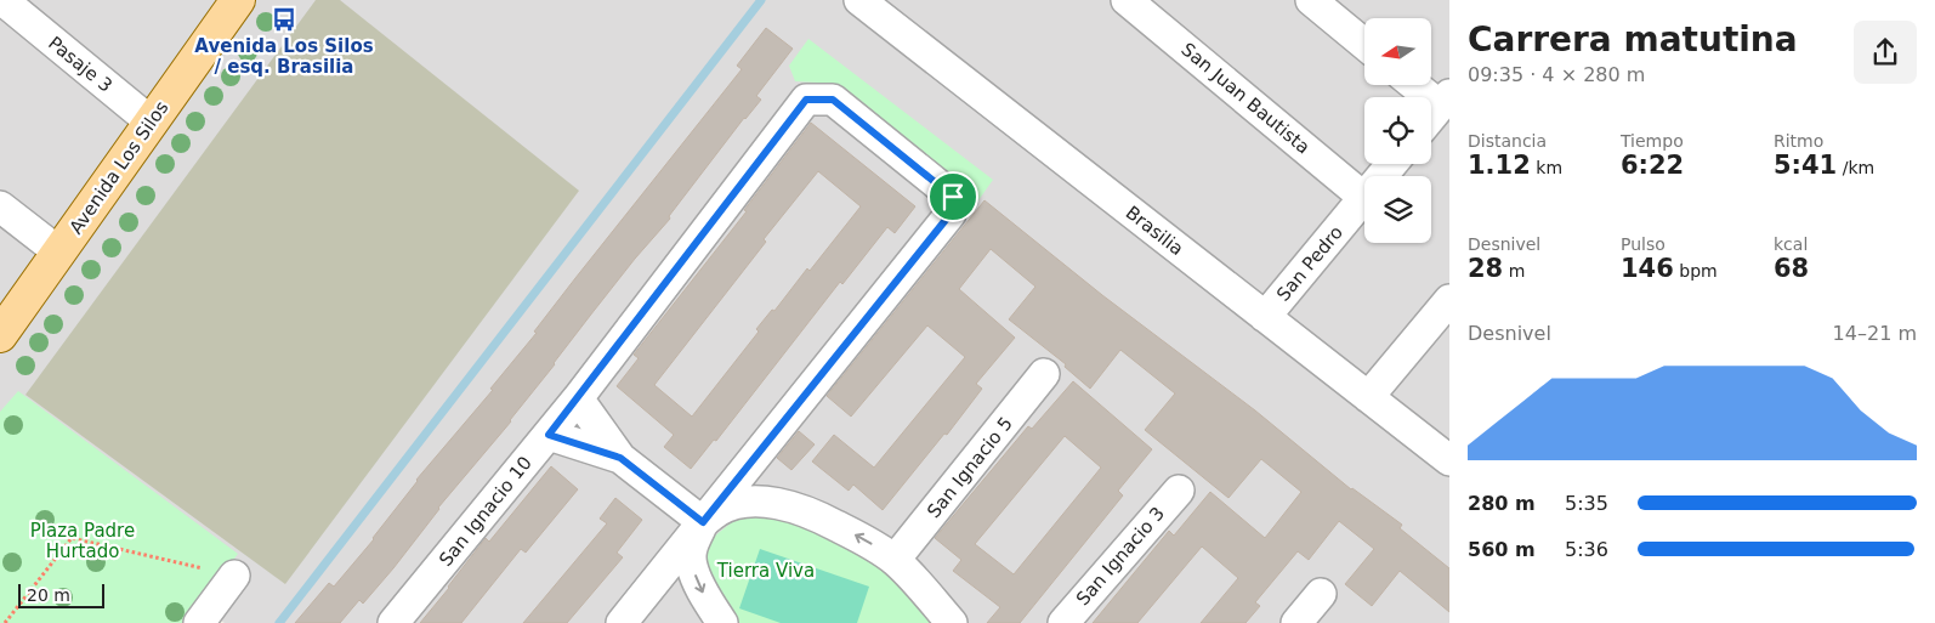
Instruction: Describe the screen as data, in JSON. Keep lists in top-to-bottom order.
{
  "streets": {
    "main road": ["Avenida Los Silos"],
    "street": [
      "Pasaje 3",
      "San Juan Bautista",
      "Brasilia",
      "San Pedro",
      "San Ignacio 5",
      "San Ignacio 10",
      "San Ignacio 3"
    ]
  },
  "crossings": [
    ["Pasaje 3", "Avenida Los Silos"],
    ["San Juan Bautista", "San Pedro"],
    ["Brasilia", "San Pedro"]
  ],
  "parks": ["Plaza Padre Hurtado", "Tierra Viva"],
  "places": {
    "bus stop": ["Avenida Los Silos / esq. Brasilia"]
  },
  "scale_bar": "20 m",
  "north": "left",
  "page": {
    "heading": ["Carrera matutina", "09:35 · 4 × 280 m"],
    "stats": [
      ["Distancia", "1.12 km"],
      ["Tiempo", "6:22"],
      ["Ritmo", "5:41 /km"],
      ["Desnivel", "28 m"],
      ["Pulso", "146 bpm"],
      ["kcal", "68"]
    ],
    "chart": ["Desnivel", "14–21 m"],
    "list": [
      {
        "name": "280 m",
        "note": "5:35"
      },
      {
        "name": "560 m",
        "note": "5:36"
      }
    ],
    "scale": "20 m"
  }
}
